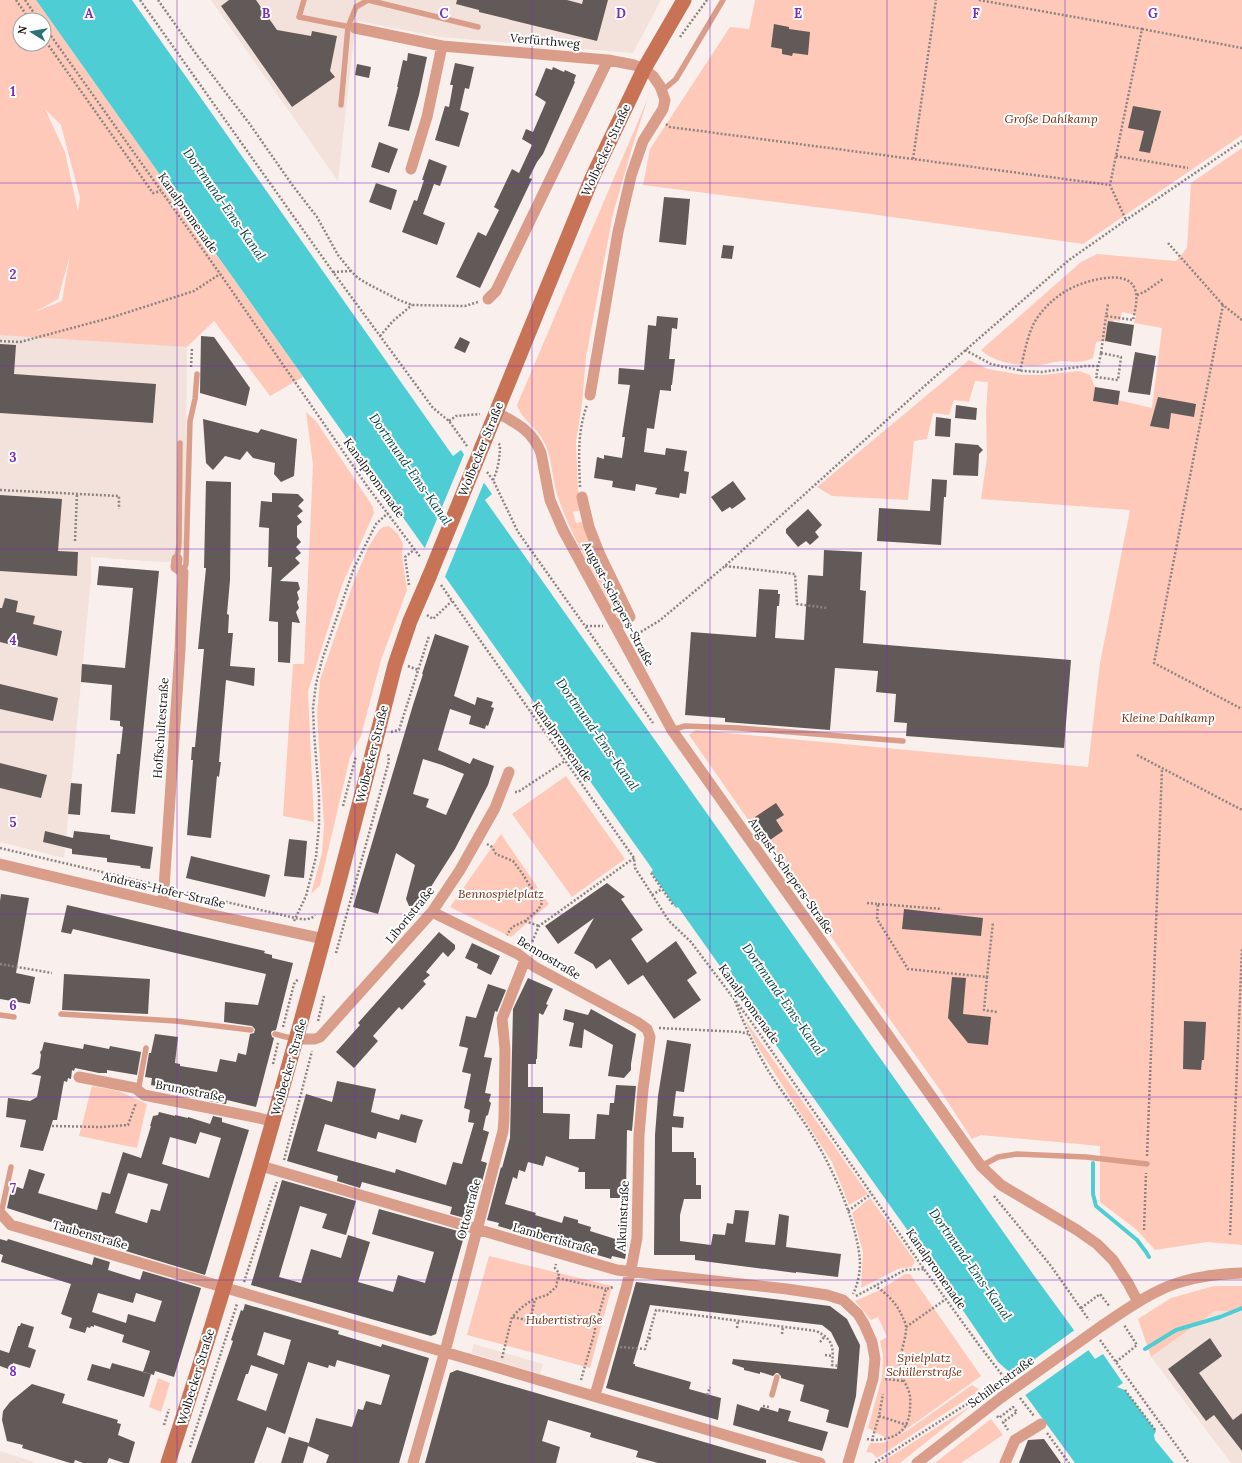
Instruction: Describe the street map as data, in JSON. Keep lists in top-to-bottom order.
{
  "streets": {
    "main road": ["Wolbecker Straße"],
    "street": [
      "Verfürthweg",
      "August-Schepers-Straße",
      "Hoffschultestraße",
      "Andreas-Hofer-Straße",
      "Liboristraße",
      "Bennostraße",
      "Brunostraße",
      "Ottostraße",
      "Alkuinstraße",
      "Taubenstraße",
      "Lambertistraße",
      "Schillerstraße"
    ],
    "path": ["Kanalpromenade"]
  },
  "crossings": [
    ["Verfürthweg", "Wolbecker Straße"],
    ["Wolbecker Straße", "Kanalpromenade"],
    ["Wolbecker Straße", "August-Schepers-Straße"],
    ["Wolbecker Straße", "Andreas-Hofer-Straße"],
    ["Wolbecker Straße", "Liboristraße"],
    ["Wolbecker Straße", "Brunostraße"],
    ["Wolbecker Straße", "Taubenstraße"],
    ["Wolbecker Straße", "Lambertistraße"],
    ["August-Schepers-Straße", "Schillerstraße"],
    ["Hoffschultestraße", "Andreas-Hofer-Straße"],
    ["Liboristraße", "Bennostraße"],
    ["Bennostraße", "Ottostraße"],
    ["Bennostraße", "Alkuinstraße"],
    ["Ottostraße", "Lambertistraße"],
    ["Alkuinstraße", "Lambertistraße"]
  ],
  "water": ["Dortmund-Ems-Kanal"],
  "parks": [
    "Große Dahlkamp",
    "Kleine Dahlkamp",
    "Bennospielplatz",
    "Hubertistraße",
    "Spielplatz Schillerstraße"
  ],
  "north": "left",
  "grid": {
    "columns": [
      "A",
      "B",
      "C",
      "D",
      "E",
      "F",
      "G"
    ],
    "rows": [
      "1",
      "2",
      "3",
      "4",
      "5",
      "6",
      "7",
      "8"
    ]
  }
}
